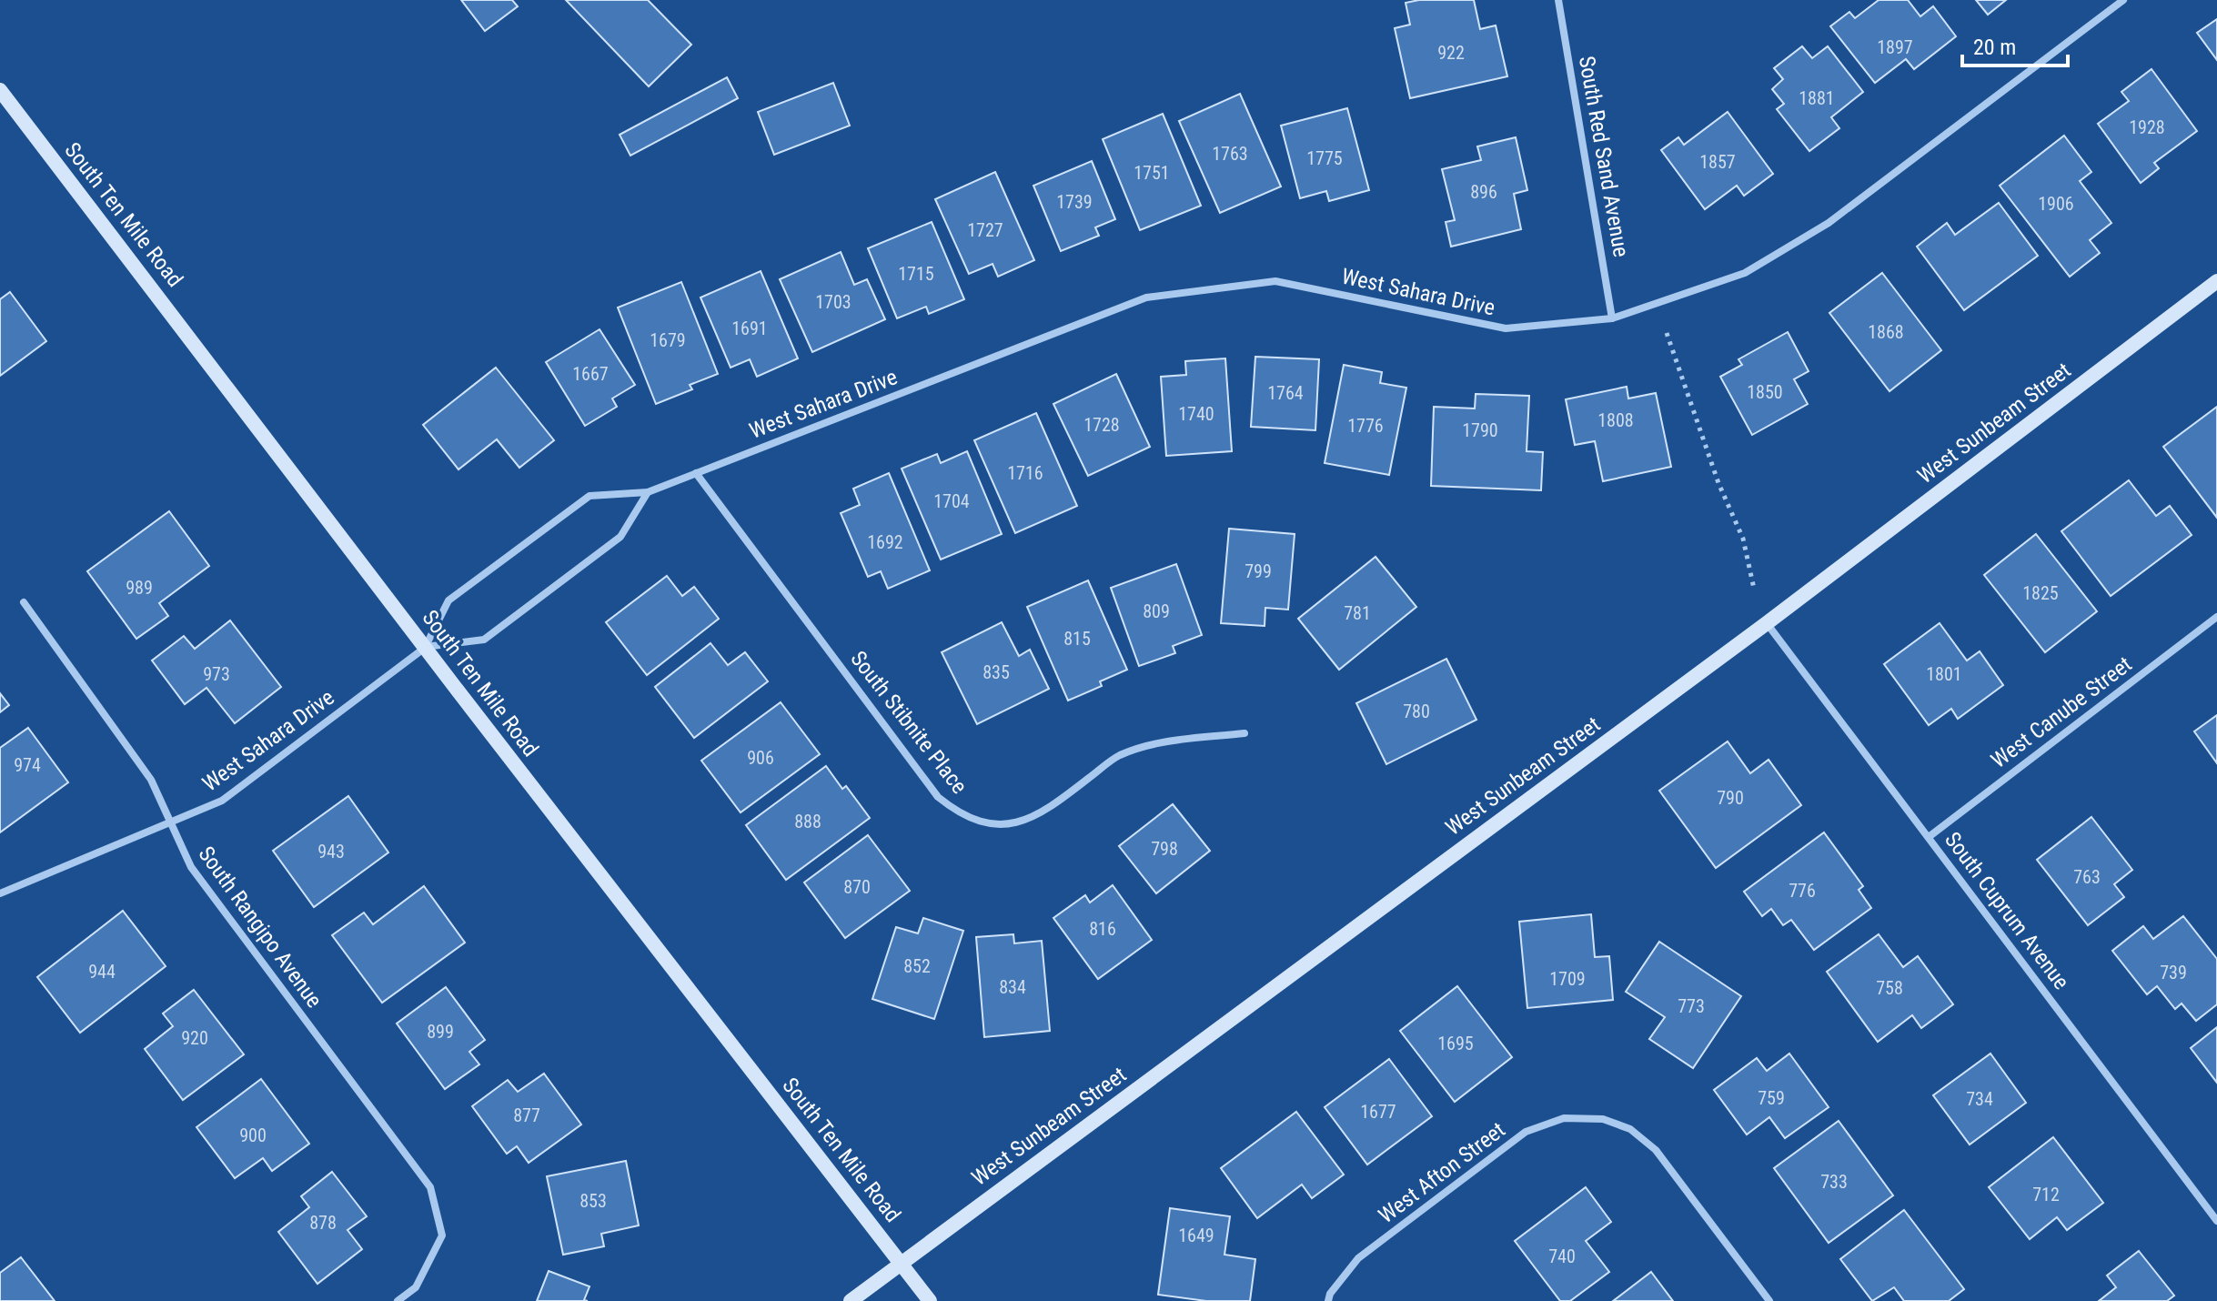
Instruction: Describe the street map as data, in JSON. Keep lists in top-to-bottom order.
{
  "streets": {
    "street": [
      "South Red Sand Avenue",
      "South Ten Mile Road",
      "West Sahara Drive",
      "West Sunbeam Street",
      "West Canube Street",
      "South Stibnite Place",
      "South Cuprum Avenue",
      "South Rangipo Avenue",
      "West Afton Street"
    ]
  },
  "crossings": [
    ["South Red Sand Avenue", "West Sahara Drive"],
    ["South Ten Mile Road", "West Sahara Drive"],
    ["South Ten Mile Road", "West Sunbeam Street"],
    ["West Sahara Drive", "South Stibnite Place"],
    ["West Sahara Drive", "South Rangipo Avenue"],
    ["West Sunbeam Street", "South Cuprum Avenue"],
    ["West Canube Street", "South Cuprum Avenue"]
  ],
  "house_numbers": [
    "1897",
    "922",
    "1881",
    "1928",
    "1763",
    "1775",
    "1857",
    "1751",
    "896",
    "1739",
    "1906",
    "1727",
    "1715",
    "1703",
    "1691",
    "1868",
    "1679",
    "1667",
    "1850",
    "1764",
    "1740",
    "1808",
    "1728",
    "1776",
    "1790",
    "1716",
    "1704",
    "1692",
    "799",
    "989",
    "1825",
    "809",
    "781",
    "815",
    "835",
    "973",
    "1801",
    "780",
    "906",
    "974",
    "790",
    "888",
    "798",
    "943",
    "763",
    "870",
    "776",
    "816",
    "852",
    "944",
    "739",
    "1709",
    "834",
    "758",
    "773",
    "899",
    "920",
    "1695",
    "759",
    "734",
    "1677",
    "877",
    "900",
    "733",
    "712",
    "853",
    "878",
    "1649",
    "740"
  ],
  "scale_bar": "20 m"
}
